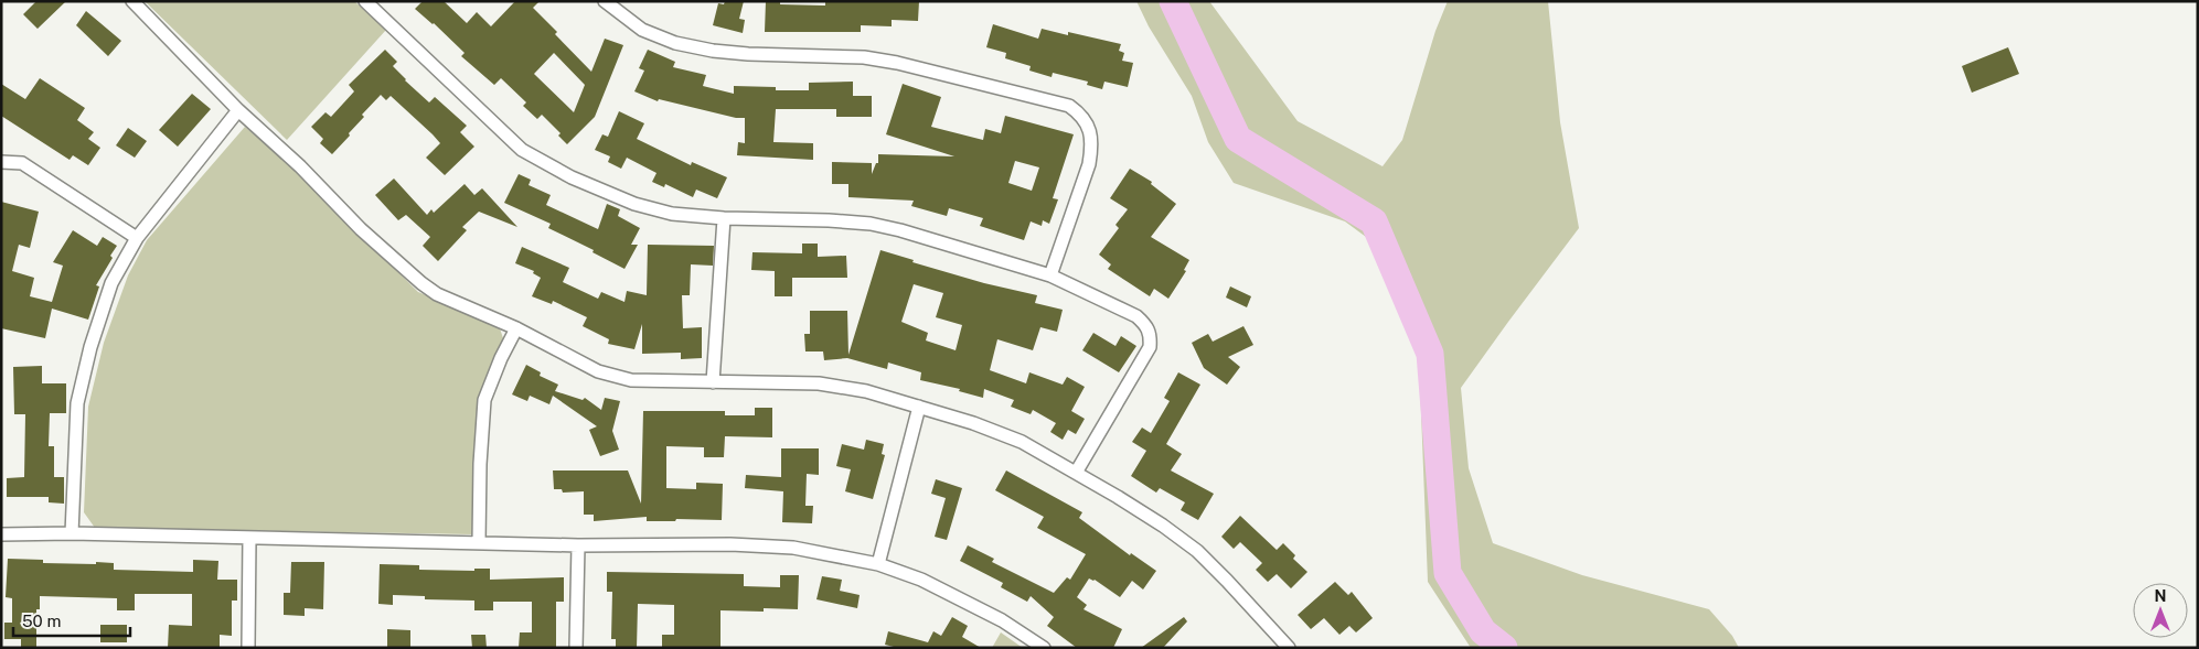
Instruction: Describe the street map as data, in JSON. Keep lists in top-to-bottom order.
{
  "scale_bar": "50 m",
  "north": "top"
}
